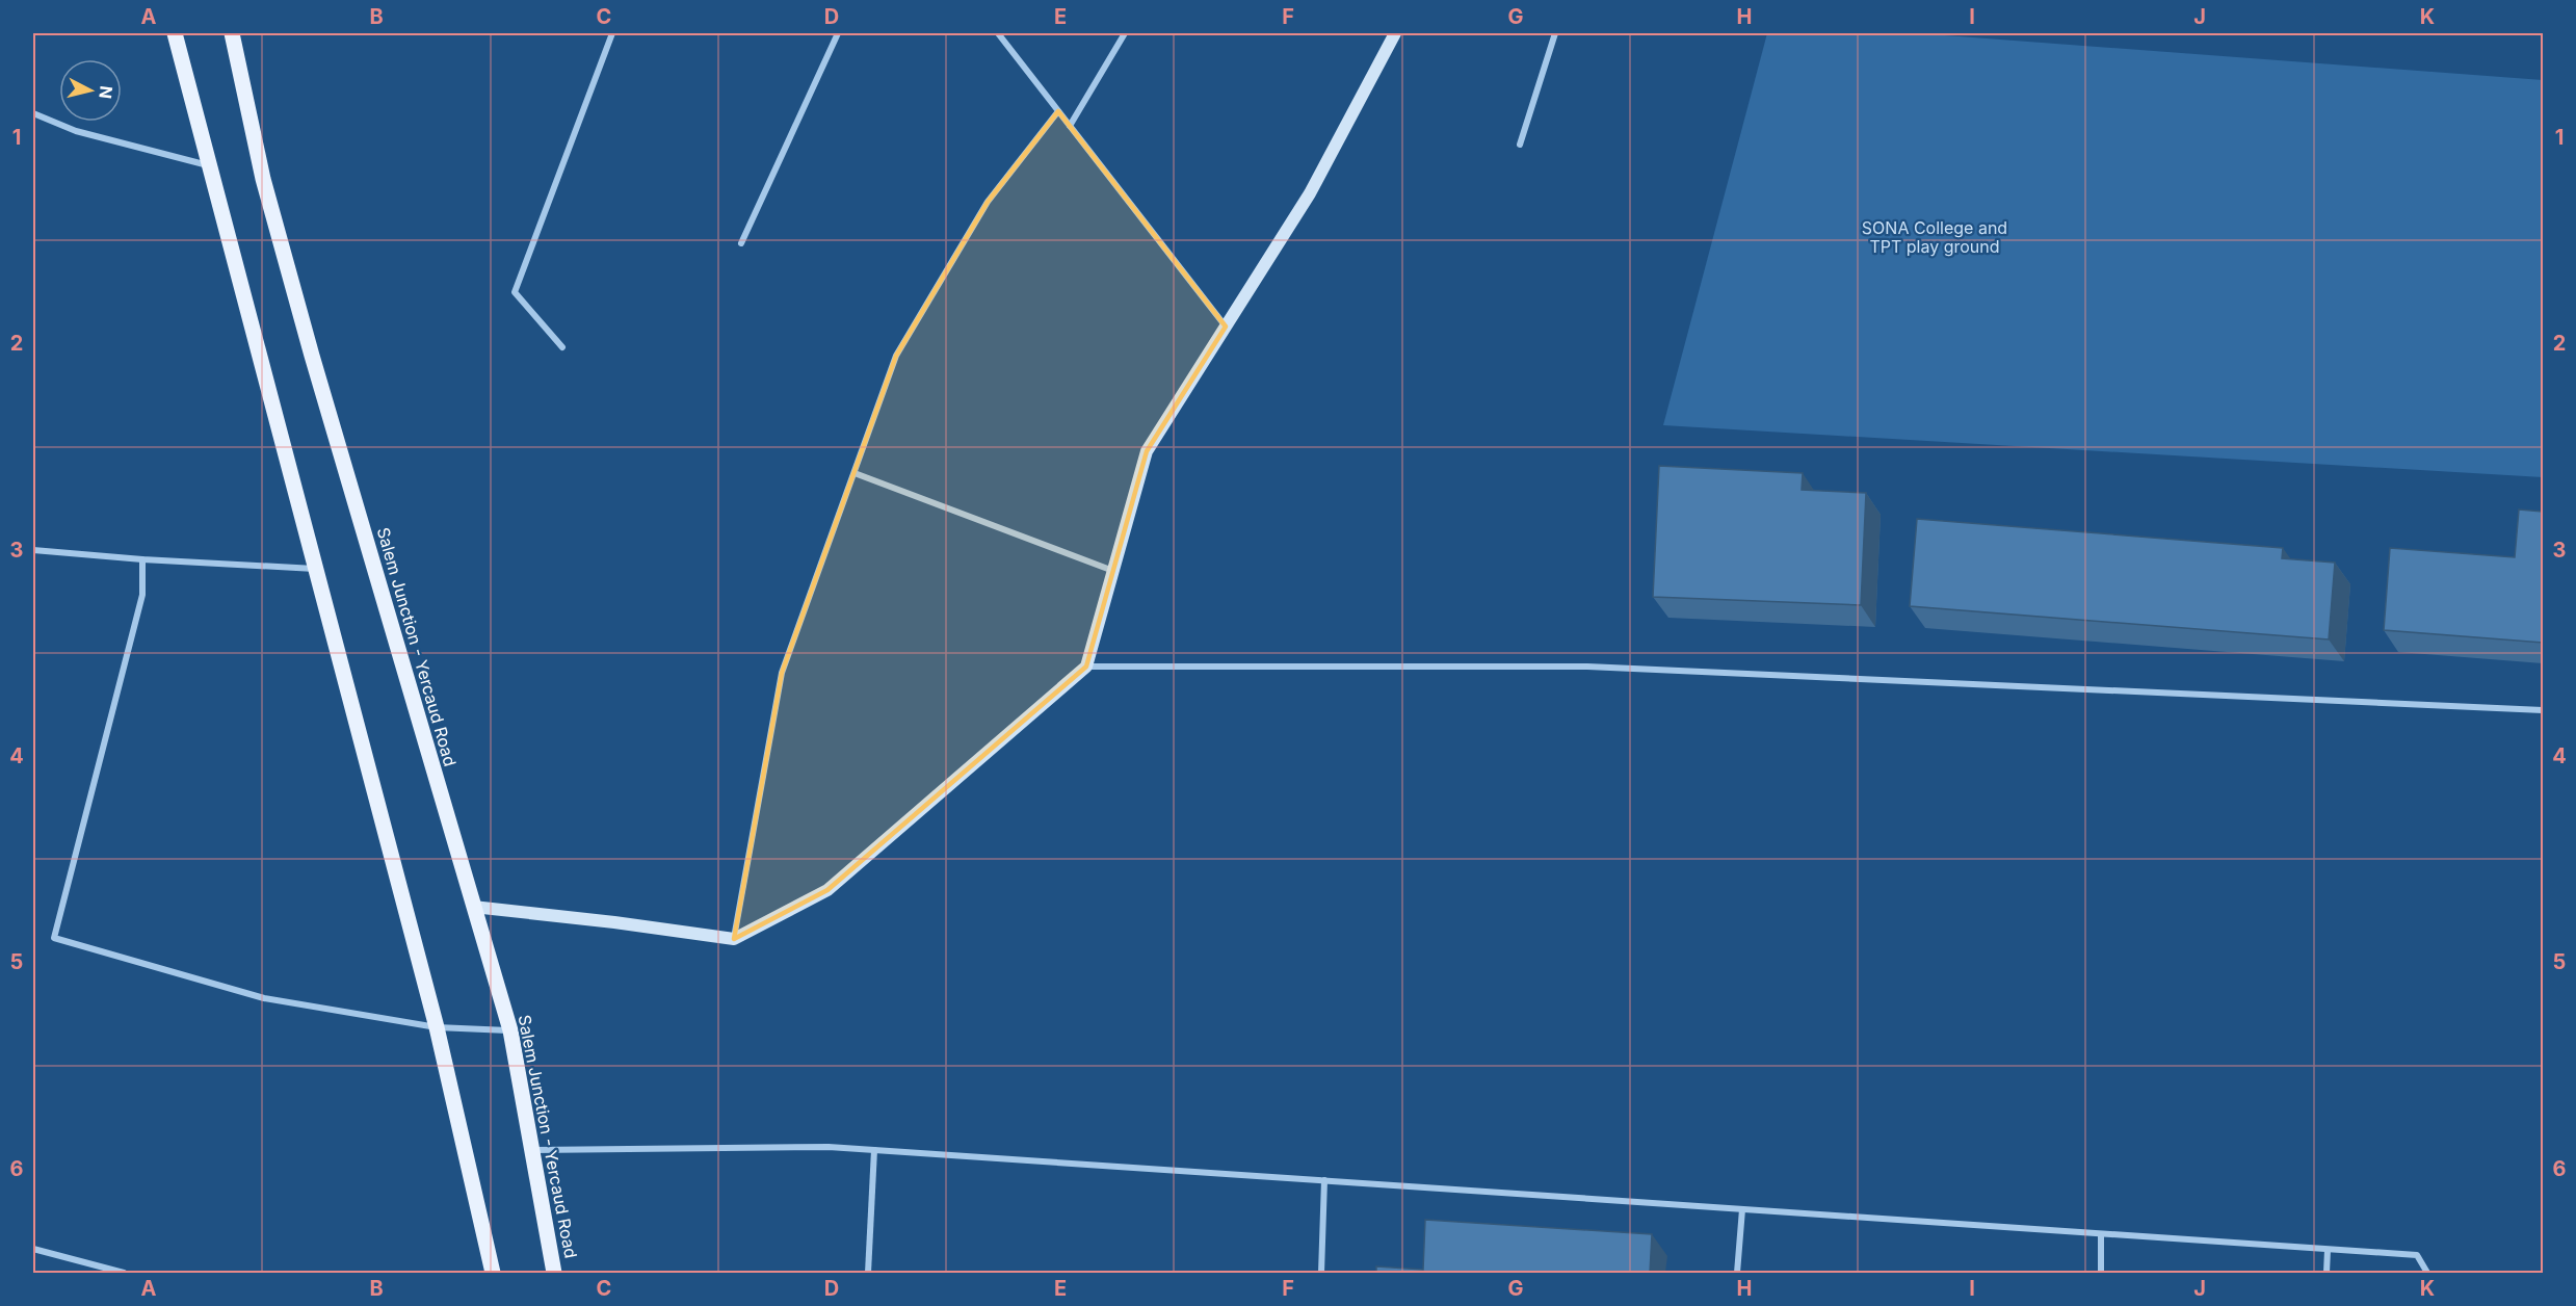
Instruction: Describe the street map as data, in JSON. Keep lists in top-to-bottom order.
{
  "streets": {
    "main road": ["Salem Junction - Yercaud Road"]
  },
  "parks": ["SONA College and TPT play ground"],
  "north": "right",
  "grid": {
    "columns": [
      "A",
      "B",
      "C",
      "D",
      "E",
      "F",
      "G",
      "H",
      "I",
      "J",
      "K"
    ],
    "rows": [
      "1",
      "2",
      "3",
      "4",
      "5",
      "6"
    ]
  }
}
